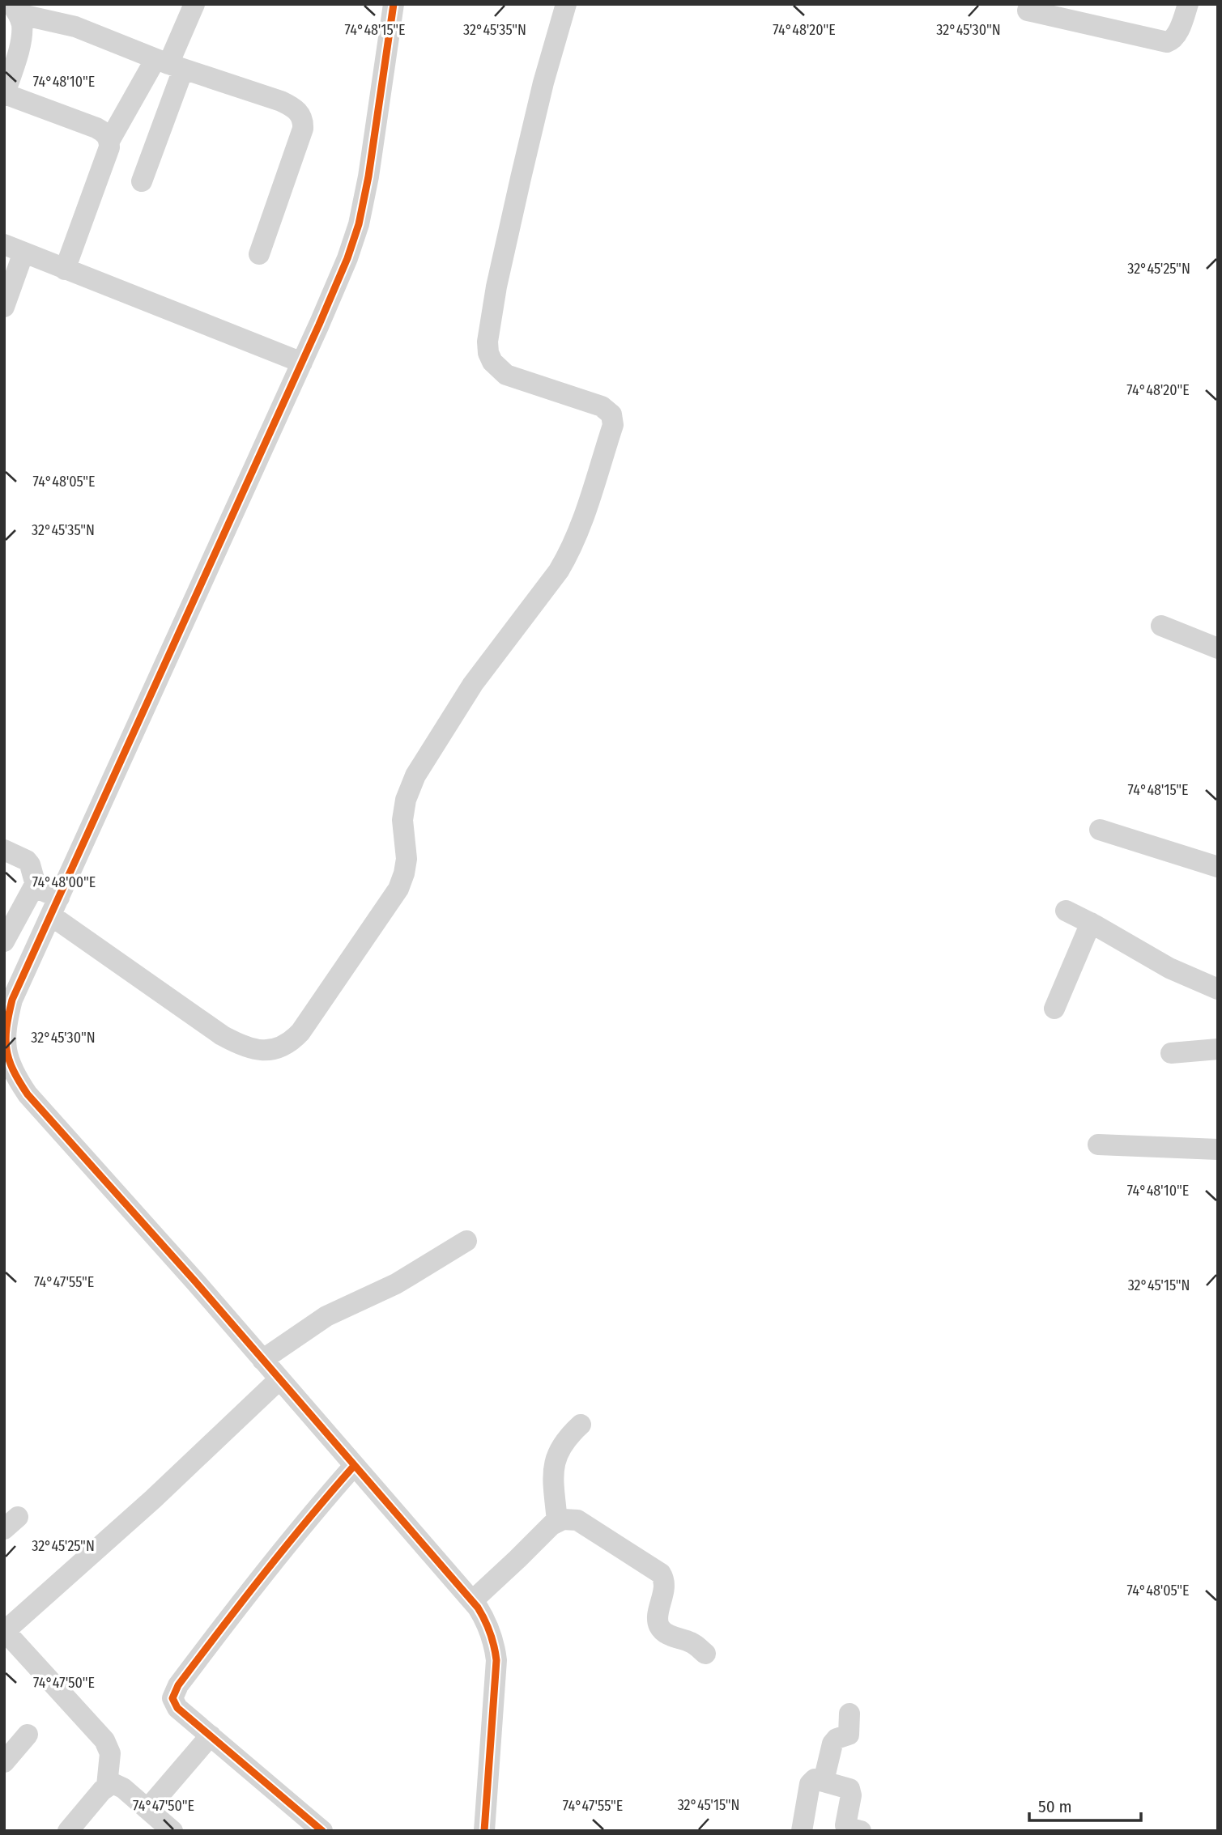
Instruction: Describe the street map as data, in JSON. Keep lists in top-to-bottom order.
{
  "scale_bar": "50 m",
  "coordinates": [
    "74°48'15\"E",
    "74°48'20\"E",
    "32°45'35\"N",
    "32°45'30\"N",
    "74°48'10\"E",
    "32°45'25\"N",
    "74°48'05\"E",
    "74°48'00\"E",
    "74°47'55\"E",
    "32°45'15\"N",
    "74°47'50\"E"
  ]
}
